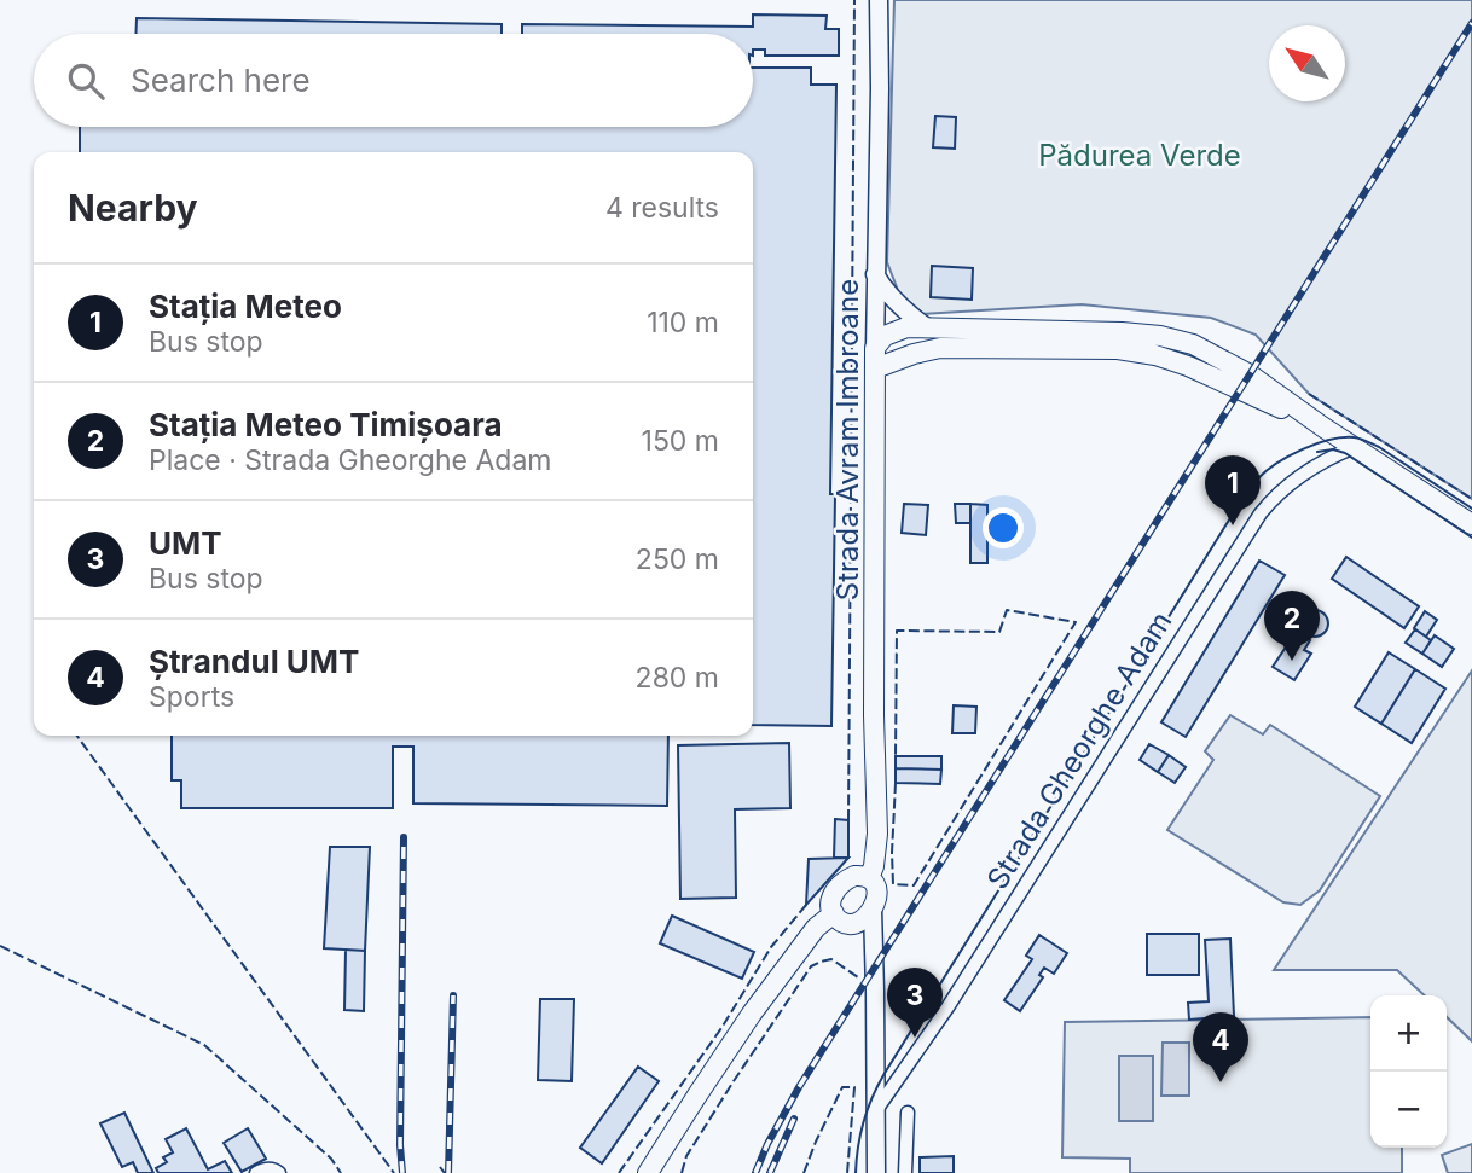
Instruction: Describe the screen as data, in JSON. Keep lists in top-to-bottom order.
{
  "streets": {
    "main road": ["Strada Avram Imbroane"],
    "street": ["Strada Gheorghe Adam"]
  },
  "parks": ["Pădurea Verde"],
  "north": "top left",
  "page": {
    "search": "Search here",
    "heading": ["Nearby", "4 results"],
    "list": [
      {
        "mark": "1",
        "name": "Stația Meteo",
        "note": "Bus stop",
        "value": "110 m"
      },
      {
        "mark": "2",
        "name": "Stația Meteo Timișoara",
        "note": "Place · Strada Gheorghe Adam",
        "value": "150 m"
      },
      {
        "mark": "3",
        "name": "UMT",
        "note": "Bus stop",
        "value": "250 m"
      },
      {
        "mark": "4",
        "name": "Ștrandul UMT",
        "note": "Sports",
        "value": "280 m"
      }
    ],
    "pins": [
      "1",
      "2",
      "3",
      "4"
    ],
    "map_buttons": ["+", "−"]
  }
}
